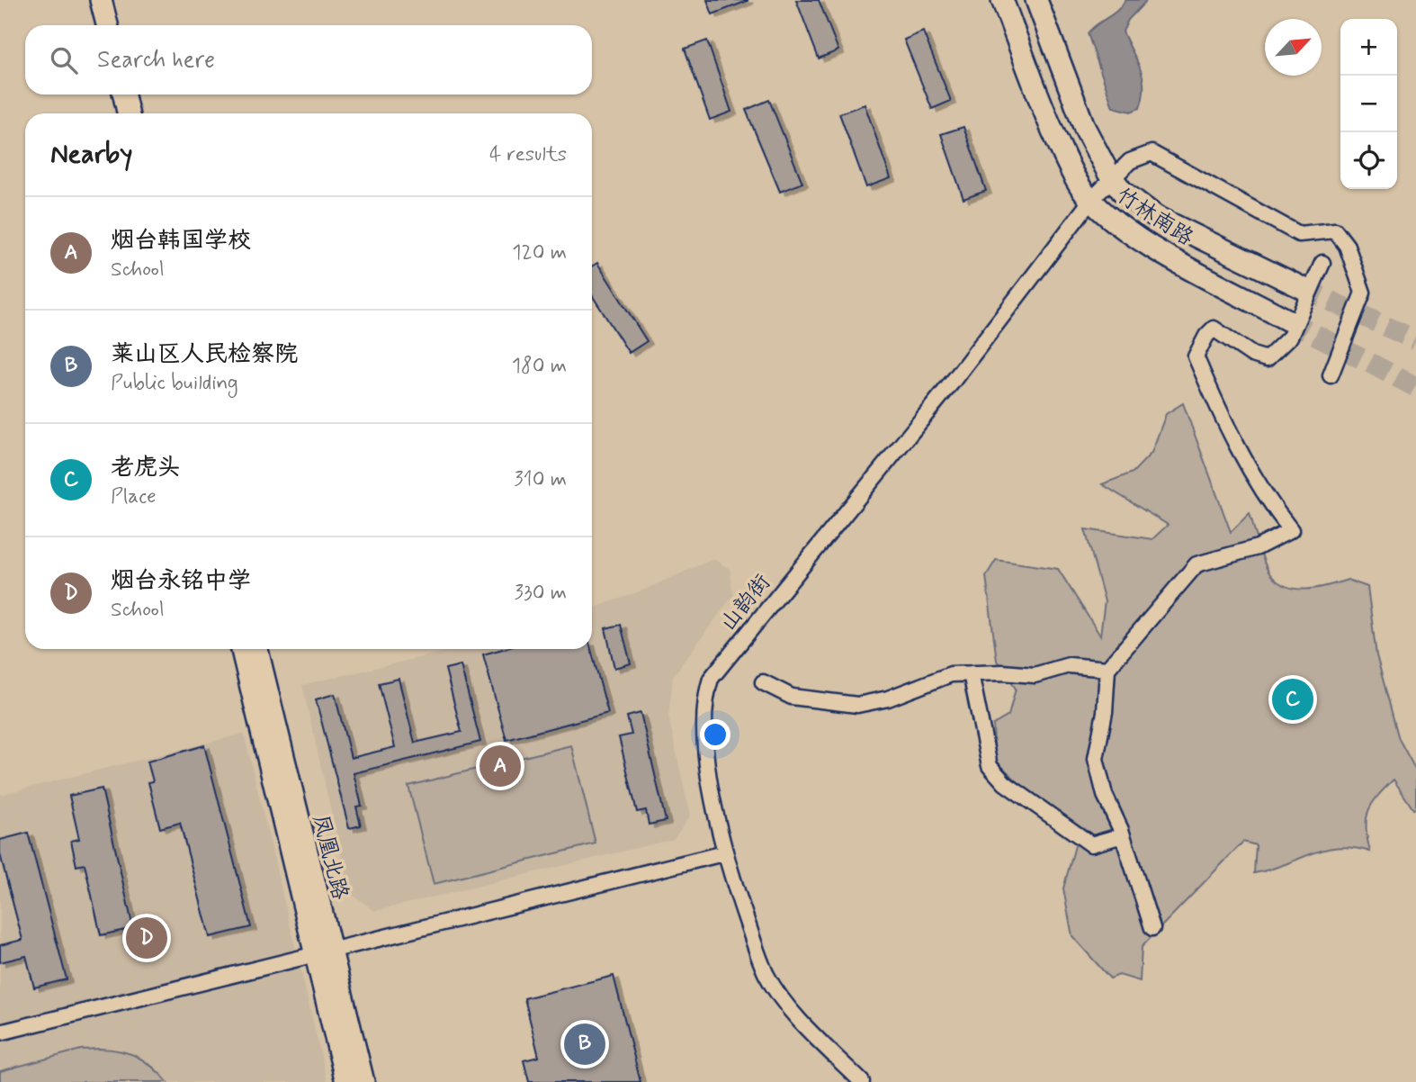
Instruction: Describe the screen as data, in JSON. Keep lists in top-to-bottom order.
{
  "streets": {
    "street": ["竹林南路", "山韵街", "凤凰北路"]
  },
  "crossings": [
    ["竹林南路", "山韵街"]
  ],
  "north": "top right",
  "page": {
    "map_buttons": ["+", "−"],
    "search": "Search here",
    "heading": ["Nearby", "4 results"],
    "list": [
      {
        "mark": "A",
        "name": "烟台韩国学校",
        "note": "School",
        "value": "120 m"
      },
      {
        "mark": "B",
        "name": "莱山区人民检察院",
        "note": "Public building",
        "value": "180 m"
      },
      {
        "mark": "C",
        "name": "老虎头",
        "note": "Place",
        "value": "310 m"
      },
      {
        "mark": "D",
        "name": "烟台永铭中学",
        "note": "School",
        "value": "330 m"
      }
    ],
    "pins": [
      "C",
      "A",
      "D",
      "B"
    ]
  }
}
